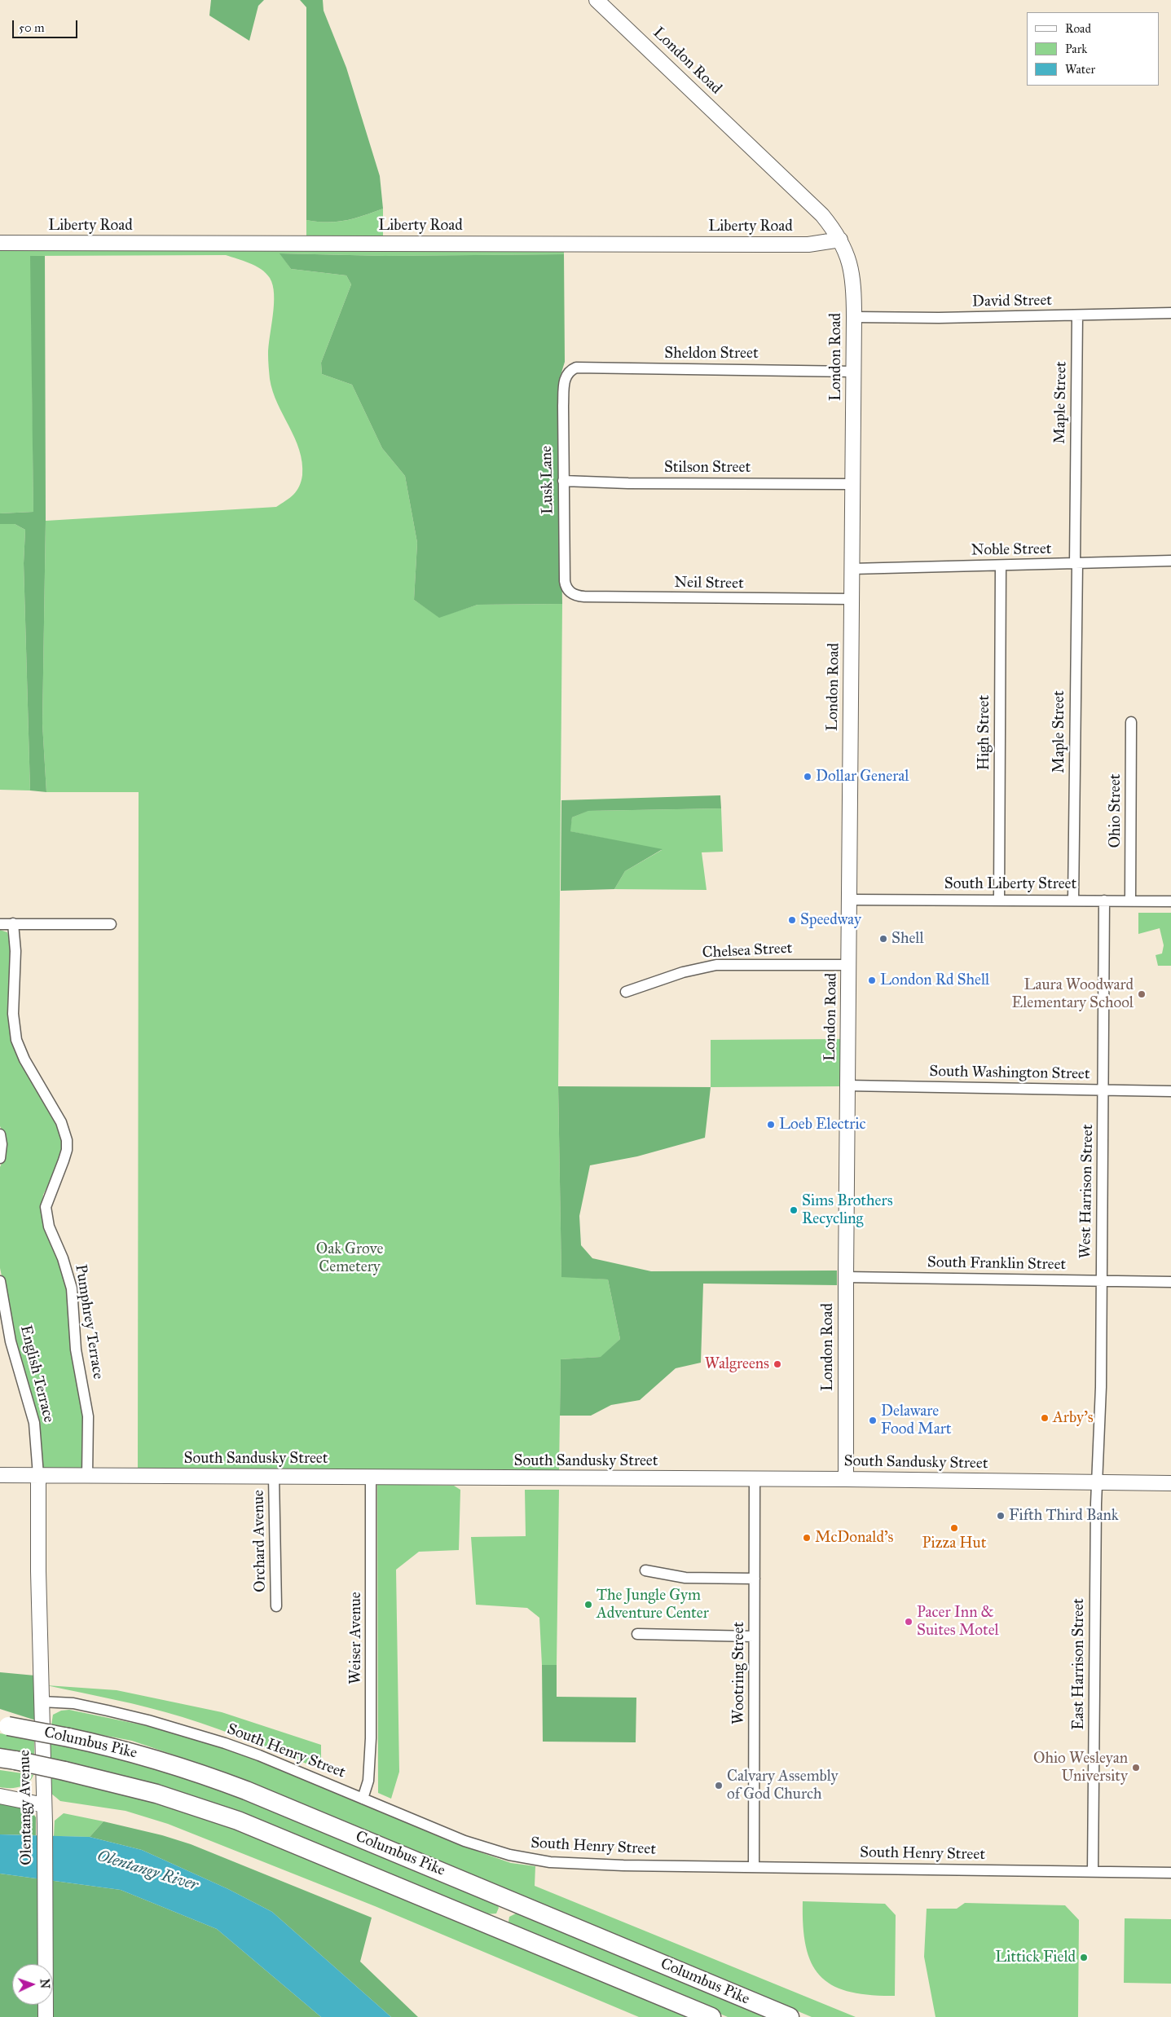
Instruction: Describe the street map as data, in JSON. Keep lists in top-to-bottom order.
{
  "streets": {
    "highway": ["Columbus Pike"],
    "street": [
      "London Road",
      "Liberty Road",
      "David Street",
      "Sheldon Street",
      "Maple Street",
      "Stilson Street",
      "Lusk Lane",
      "Noble Street",
      "Neil Street",
      "High Street",
      "Ohio Street",
      "South Liberty Street",
      "Chelsea Street",
      "South Washington Street",
      "West Harrison Street",
      "South Franklin Street",
      "Pumphrey Terrace",
      "English Terrace",
      "South Sandusky Street",
      "Orchard Avenue",
      "Weiser Avenue",
      "East Harrison Street",
      "Wootring Street",
      "South Henry Street",
      "Olentangy Avenue"
    ]
  },
  "crossings": [
    ["London Road", "Liberty Road"],
    ["London Road", "David Street"],
    ["London Road", "Sheldon Street"],
    ["London Road", "Stilson Street"],
    ["London Road", "Noble Street"],
    ["London Road", "Neil Street"],
    ["London Road", "South Liberty Street"],
    ["London Road", "Chelsea Street"],
    ["London Road", "South Washington Street"],
    ["London Road", "South Franklin Street"],
    ["London Road", "South Sandusky Street"],
    ["David Street", "Maple Street"],
    ["Sheldon Street", "Lusk Lane"],
    ["Maple Street", "Noble Street"],
    ["Maple Street", "South Liberty Street"],
    ["Stilson Street", "Lusk Lane"],
    ["Lusk Lane", "Neil Street"],
    ["Noble Street", "High Street"],
    ["High Street", "South Liberty Street"],
    ["Ohio Street", "South Liberty Street"],
    ["South Liberty Street", "West Harrison Street"],
    ["South Washington Street", "West Harrison Street"],
    ["West Harrison Street", "South Franklin Street"],
    ["West Harrison Street", "South Sandusky Street"],
    ["West Harrison Street", "East Harrison Street"],
    ["Pumphrey Terrace", "South Sandusky Street"],
    ["English Terrace", "South Sandusky Street"],
    ["English Terrace", "Olentangy Avenue"],
    ["South Sandusky Street", "Orchard Avenue"],
    ["South Sandusky Street", "Weiser Avenue"],
    ["South Sandusky Street", "East Harrison Street"],
    ["South Sandusky Street", "Wootring Street"],
    ["South Sandusky Street", "Olentangy Avenue"],
    ["Weiser Avenue", "South Henry Street"],
    ["East Harrison Street", "South Henry Street"],
    ["Wootring Street", "South Henry Street"],
    ["South Henry Street", "Olentangy Avenue"]
  ],
  "water": ["Olentangy River"],
  "parks": ["Oak Grove Cemetery"],
  "places": [
    "Dollar General",
    "Speedway",
    "Shell",
    "London Rd Shell",
    "Laura Woodward Elementary School",
    "Loeb Electric",
    "Sims Brothers Recycling",
    "Walgreens",
    "Arby's",
    "Delaware Food Mart",
    "Fifth Third Bank",
    "Pizza Hut",
    "McDonald's",
    "The Jungle Gym Adventure Center",
    "Pacer Inn & Suites Motel",
    "Ohio Wesleyan University",
    "Calvary Assembly of God Church",
    "Littick Field"
  ],
  "legend": ["Road", "Park", "Water"],
  "scale_bar": "50 m",
  "north": "right"
}
